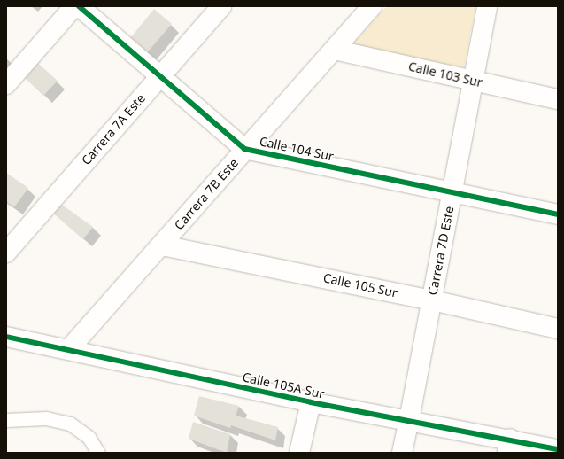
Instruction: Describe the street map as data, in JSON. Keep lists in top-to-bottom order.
{
  "streets": {
    "street": [
      "Calle 103 Sur",
      "Carrera 7A Este",
      "Calle 104 Sur",
      "Carrera 7B Este",
      "Carrera 7D Este",
      "Calle 105 Sur",
      "Calle 105A Sur"
    ]
  },
  "crossings": [
    ["Calle 103 Sur", "Carrera 7B Este"],
    ["Calle 103 Sur", "Carrera 7D Este"],
    ["Carrera 7A Este", "Calle 104 Sur"],
    ["Calle 104 Sur", "Carrera 7B Este"],
    ["Calle 104 Sur", "Carrera 7D Este"],
    ["Carrera 7B Este", "Calle 105 Sur"],
    ["Carrera 7B Este", "Calle 105A Sur"],
    ["Carrera 7D Este", "Calle 105 Sur"],
    ["Carrera 7D Este", "Calle 105A Sur"]
  ]
}
